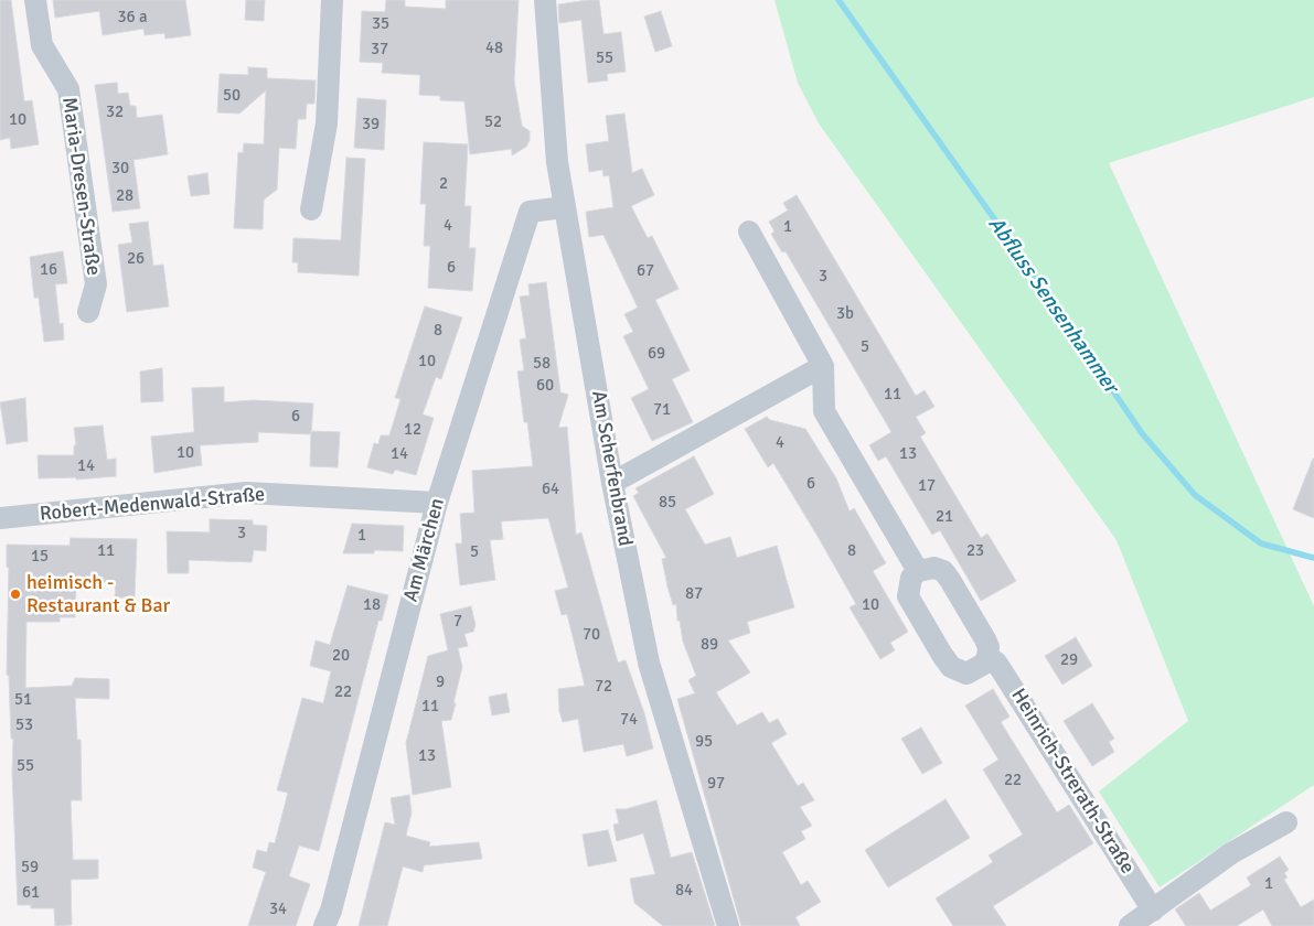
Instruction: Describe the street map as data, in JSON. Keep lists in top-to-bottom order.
{
  "streets": {
    "street": [
      "Maria-Dresen-Straße",
      "Am Scherfenbrand",
      "Robert-Medenwald-Straße",
      "Am Märchen",
      "Heinrich-Strerath-Straße"
    ]
  },
  "crossings": [
    ["Am Scherfenbrand", "Am Märchen"],
    ["Robert-Medenwald-Straße", "Am Märchen"]
  ],
  "water": ["Abfluss Sensenhammer"],
  "places": ["heimisch - Restaurant & Bar"],
  "house_numbers": [
    "36 a",
    "35",
    "48",
    "37",
    "55",
    "50",
    "32",
    "10",
    "52",
    "39",
    "30",
    "2",
    "28",
    "4",
    "1",
    "26",
    "6",
    "16",
    "67",
    "3",
    "3b",
    "8",
    "5",
    "69",
    "10",
    "58",
    "60",
    "11",
    "71",
    "6",
    "12",
    "4",
    "10",
    "14",
    "13",
    "14",
    "6",
    "17",
    "64",
    "85",
    "21",
    "3",
    "1",
    "11",
    "8",
    "23",
    "5",
    "15",
    "87",
    "18",
    "10",
    "7",
    "70",
    "89",
    "20",
    "29",
    "9",
    "72",
    "22",
    "51",
    "11",
    "74",
    "53",
    "95",
    "13",
    "55",
    "22",
    "97",
    "59",
    "1",
    "84",
    "61",
    "34"
  ]
}
